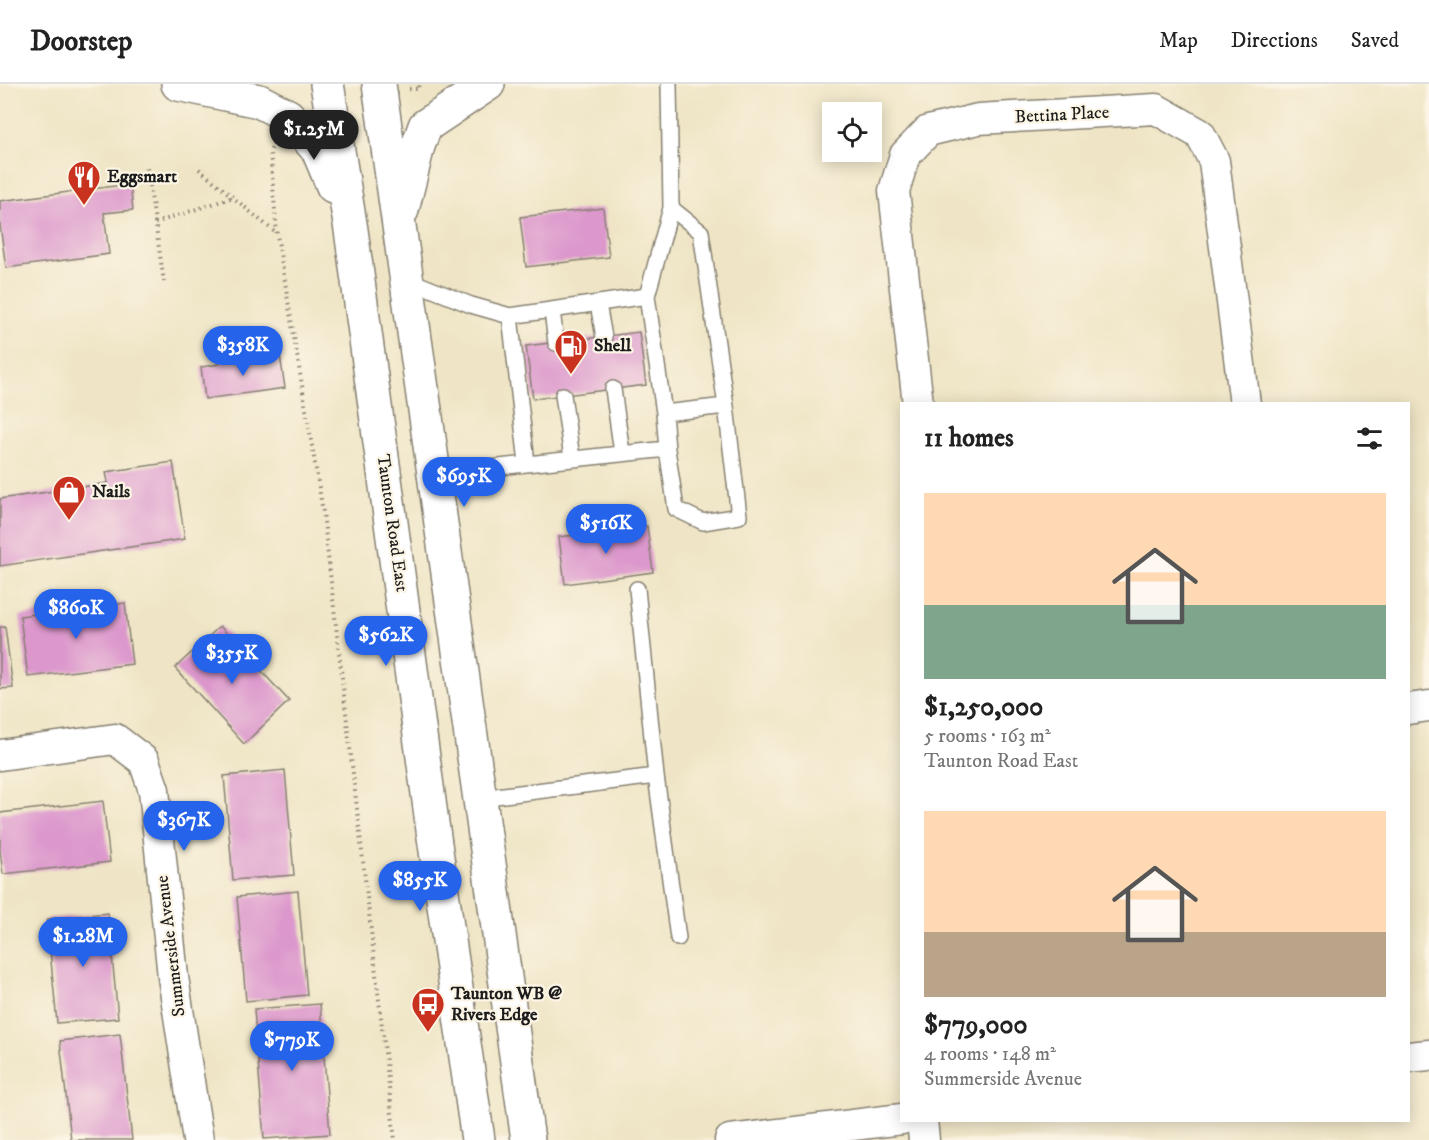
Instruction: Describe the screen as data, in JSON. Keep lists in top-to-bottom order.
{
  "streets": {
    "main road": ["Taunton Road East"],
    "street": ["Bettina Place", "Summerside Avenue"]
  },
  "places": {
    "restaurant": ["Eggsmart"],
    "fuel station": ["Shell"],
    "shop": ["Nails"],
    "bus stop": ["Taunton WB @ Rivers Edge"]
  },
  "page": {
    "header": "Doorstep",
    "nav": ["Map", "Directions", "Saved"],
    "price": [
      "$1.25M",
      "$358K",
      "$695K",
      "$516K",
      "$860K",
      "$562K",
      "$355K",
      "$367K",
      "$855K",
      "$1.28M",
      "$779K"
    ],
    "heading": "11 homes",
    "list": [
      {
        "name": "$1,250,000",
        "note": "5 rooms · 163 m² · Taunton Road East"
      },
      {
        "name": "$779,000",
        "note": "4 rooms · 148 m² · Summerside Avenue"
      }
    ]
  }
}
